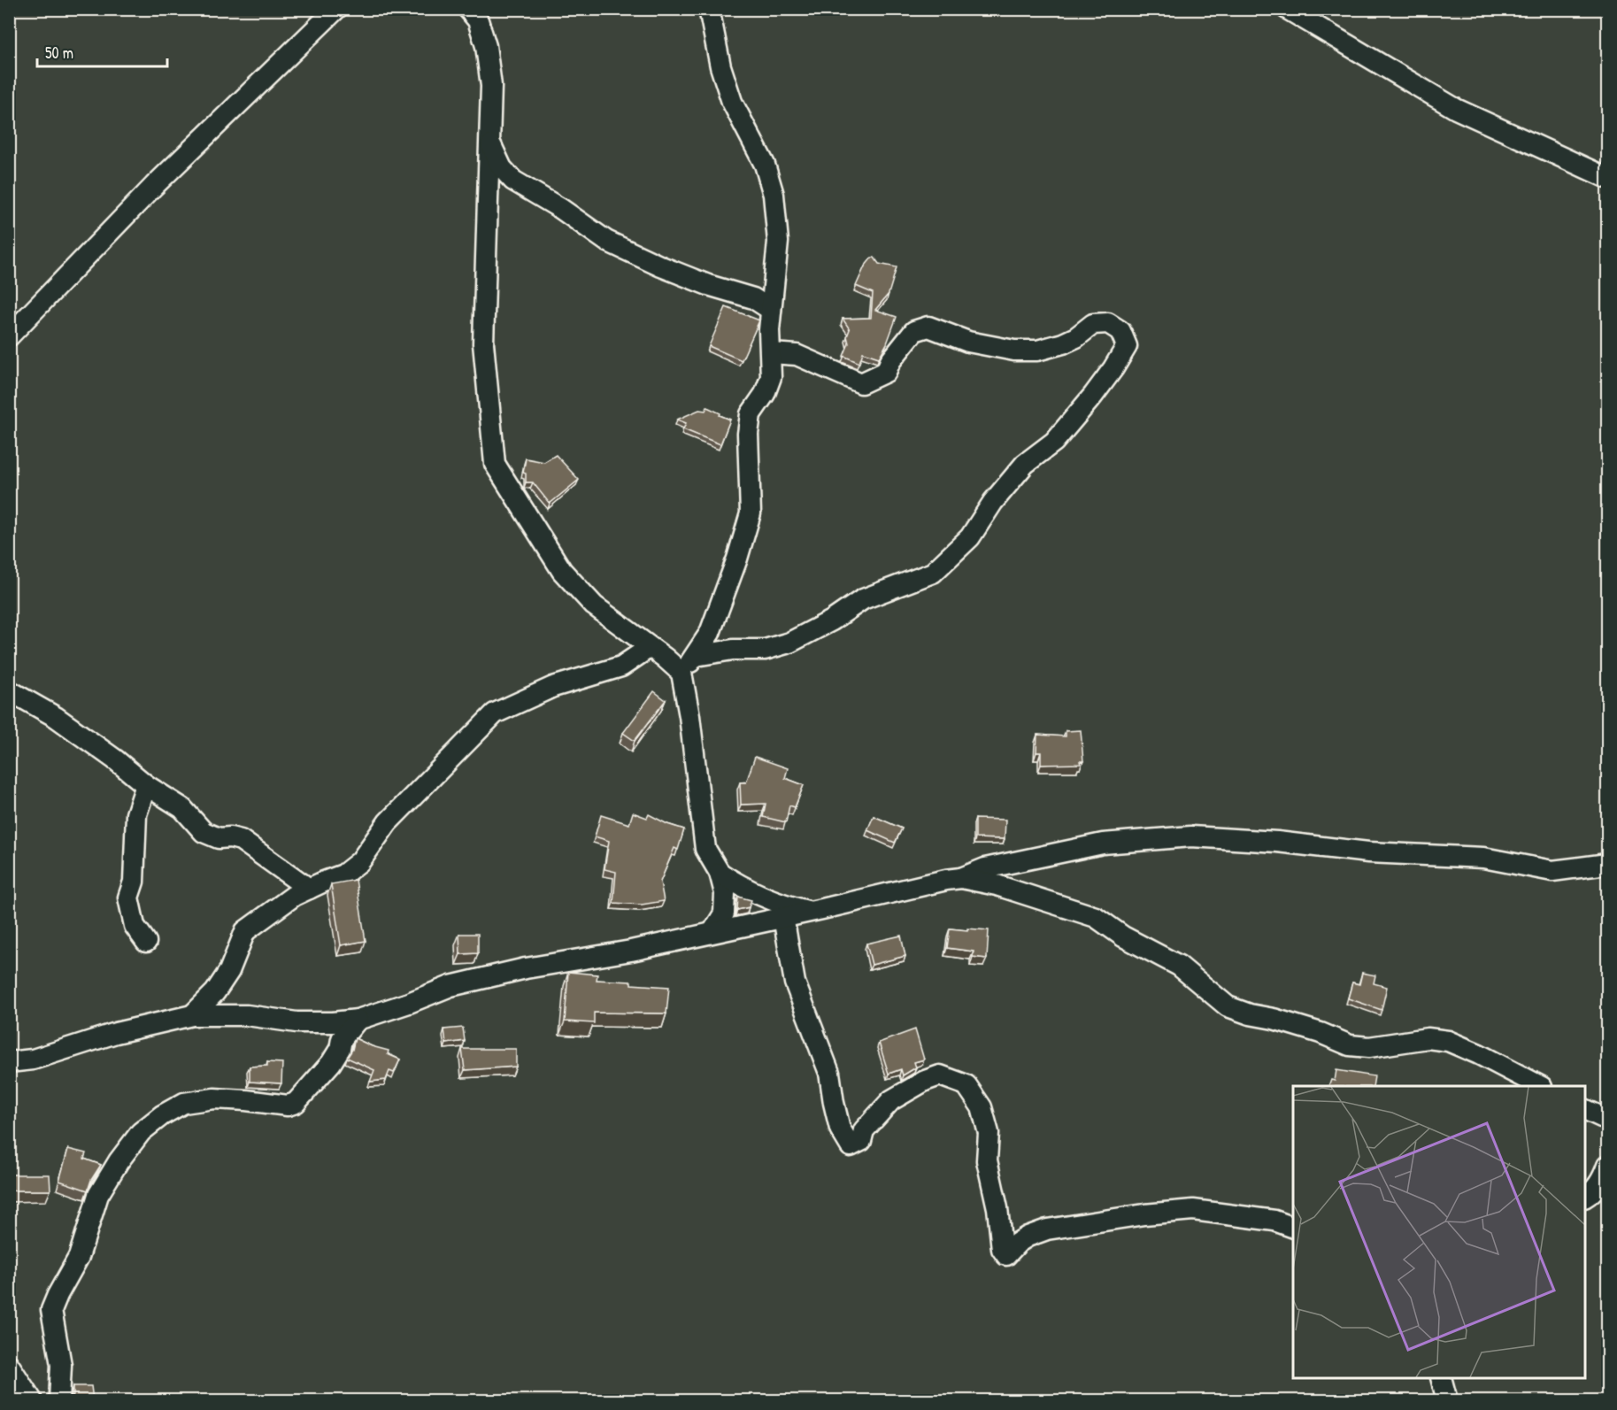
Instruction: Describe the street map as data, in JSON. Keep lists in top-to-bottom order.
{
  "scale_bar": "50 m"
}
